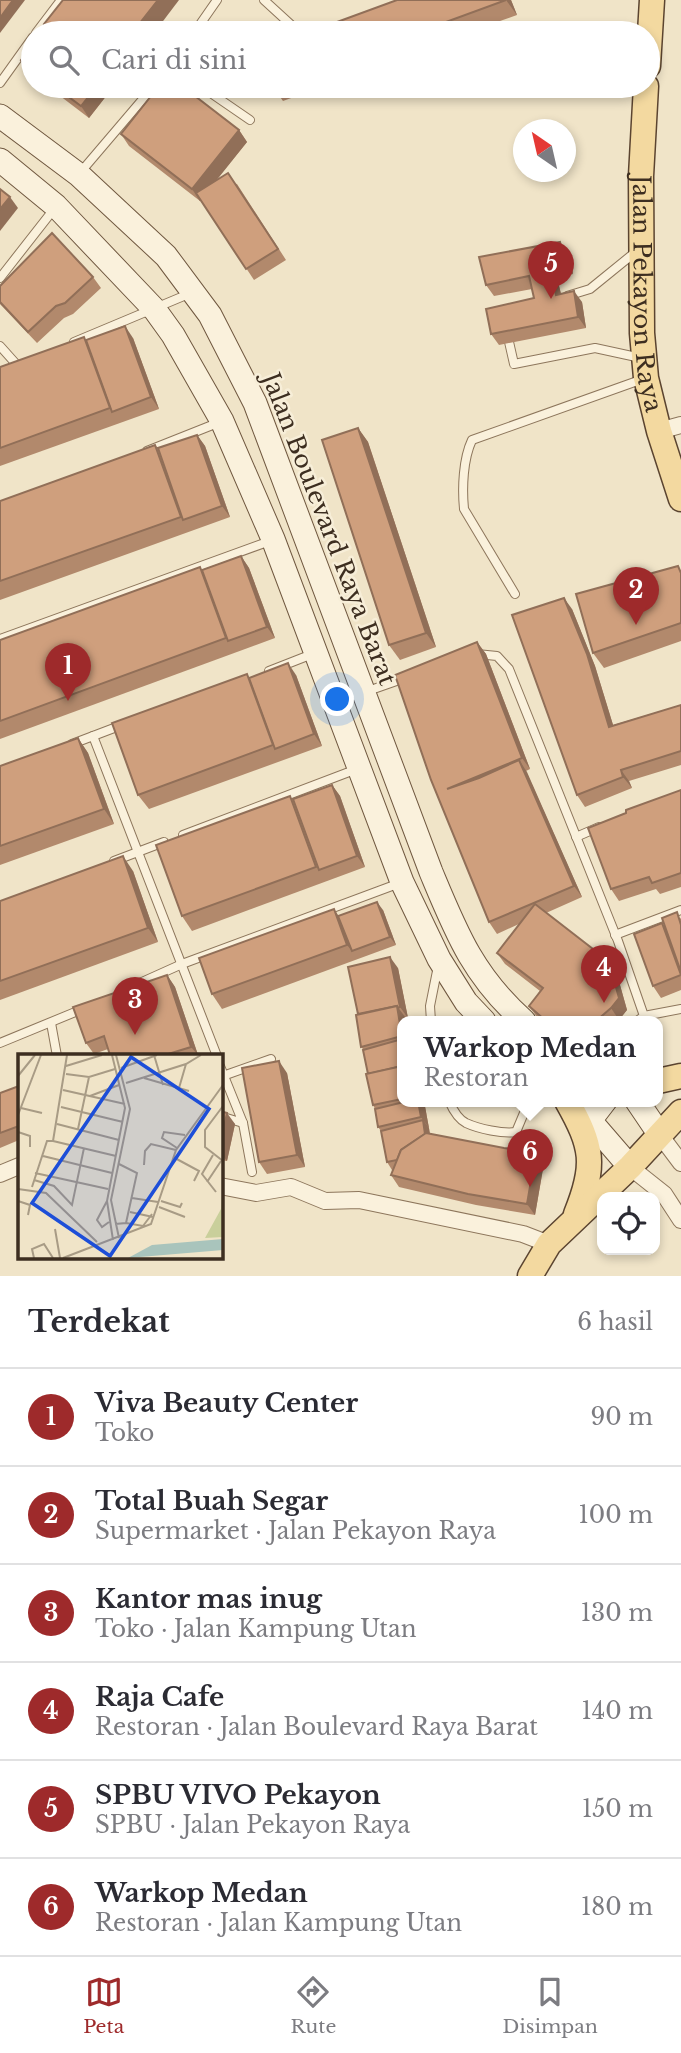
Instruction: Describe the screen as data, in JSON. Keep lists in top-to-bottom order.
{
  "streets": {
    "main road": ["Jalan Pekayon Raya", "Jalan Boulevard Raya Barat"]
  },
  "north": "top left",
  "page": {
    "search": "Cari di sini",
    "pins": [
      "5",
      "2",
      "1",
      "4",
      "3",
      "6"
    ],
    "popup": ["Warkop Medan", "Restoran"],
    "heading": ["Terdekat", "6 hasil"],
    "list": [
      {
        "mark": "1",
        "name": "Viva Beauty Center",
        "note": "Toko",
        "value": "90 m"
      },
      {
        "mark": "2",
        "name": "Total Buah Segar",
        "note": "Supermarket · Jalan Pekayon Raya",
        "value": "100 m"
      },
      {
        "mark": "3",
        "name": "Kantor mas inug",
        "note": "Toko · Jalan Kampung Utan",
        "value": "130 m"
      },
      {
        "mark": "4",
        "name": "Raja Cafe",
        "note": "Restoran · Jalan Boulevard Raya Barat",
        "value": "140 m"
      },
      {
        "mark": "5",
        "name": "SPBU VIVO Pekayon",
        "note": "SPBU · Jalan Pekayon Raya",
        "value": "150 m"
      },
      {
        "mark": "6",
        "name": "Warkop Medan",
        "note": "Restoran · Jalan Kampung Utan",
        "value": "180 m"
      }
    ],
    "nav": ["Peta", "Rute", "Disimpan"]
  }
}
